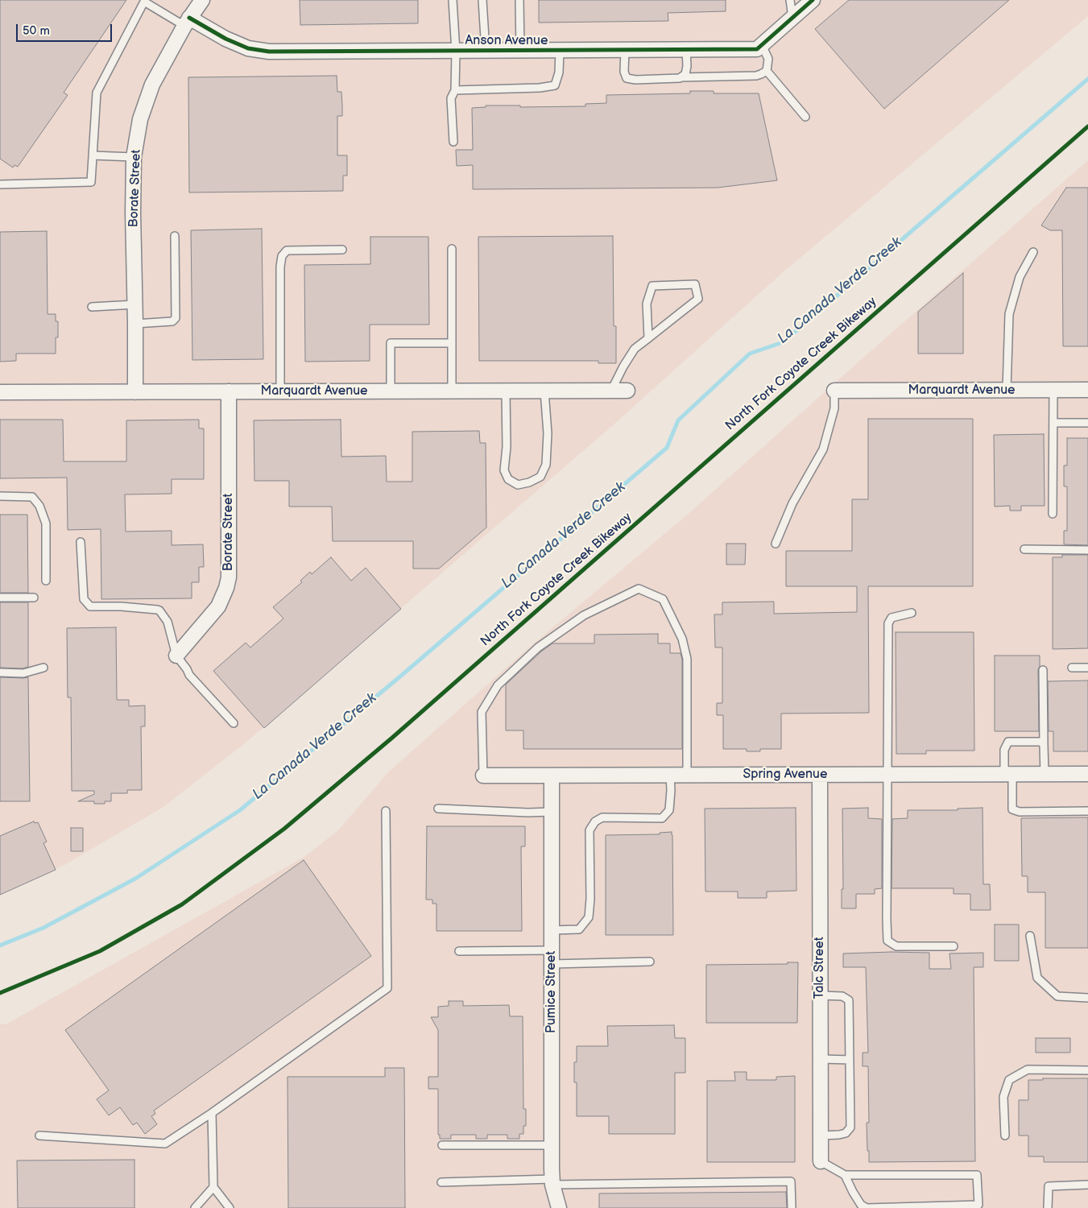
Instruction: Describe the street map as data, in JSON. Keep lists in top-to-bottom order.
{
  "streets": {
    "street": [
      "Anson Avenue",
      "Borate Street",
      "Marquardt Avenue",
      "Spring Avenue",
      "Talc Street",
      "Pumice Street"
    ],
    "cycle path": ["North Fork Coyote Creek Bikeway"]
  },
  "crossings": [
    ["Anson Avenue", "Borate Street"],
    ["Borate Street", "Marquardt Avenue"],
    ["Spring Avenue", "Talc Street"],
    ["Spring Avenue", "Pumice Street"]
  ],
  "water": ["La Canada Verde Creek"],
  "scale_bar": "50 m"
}
